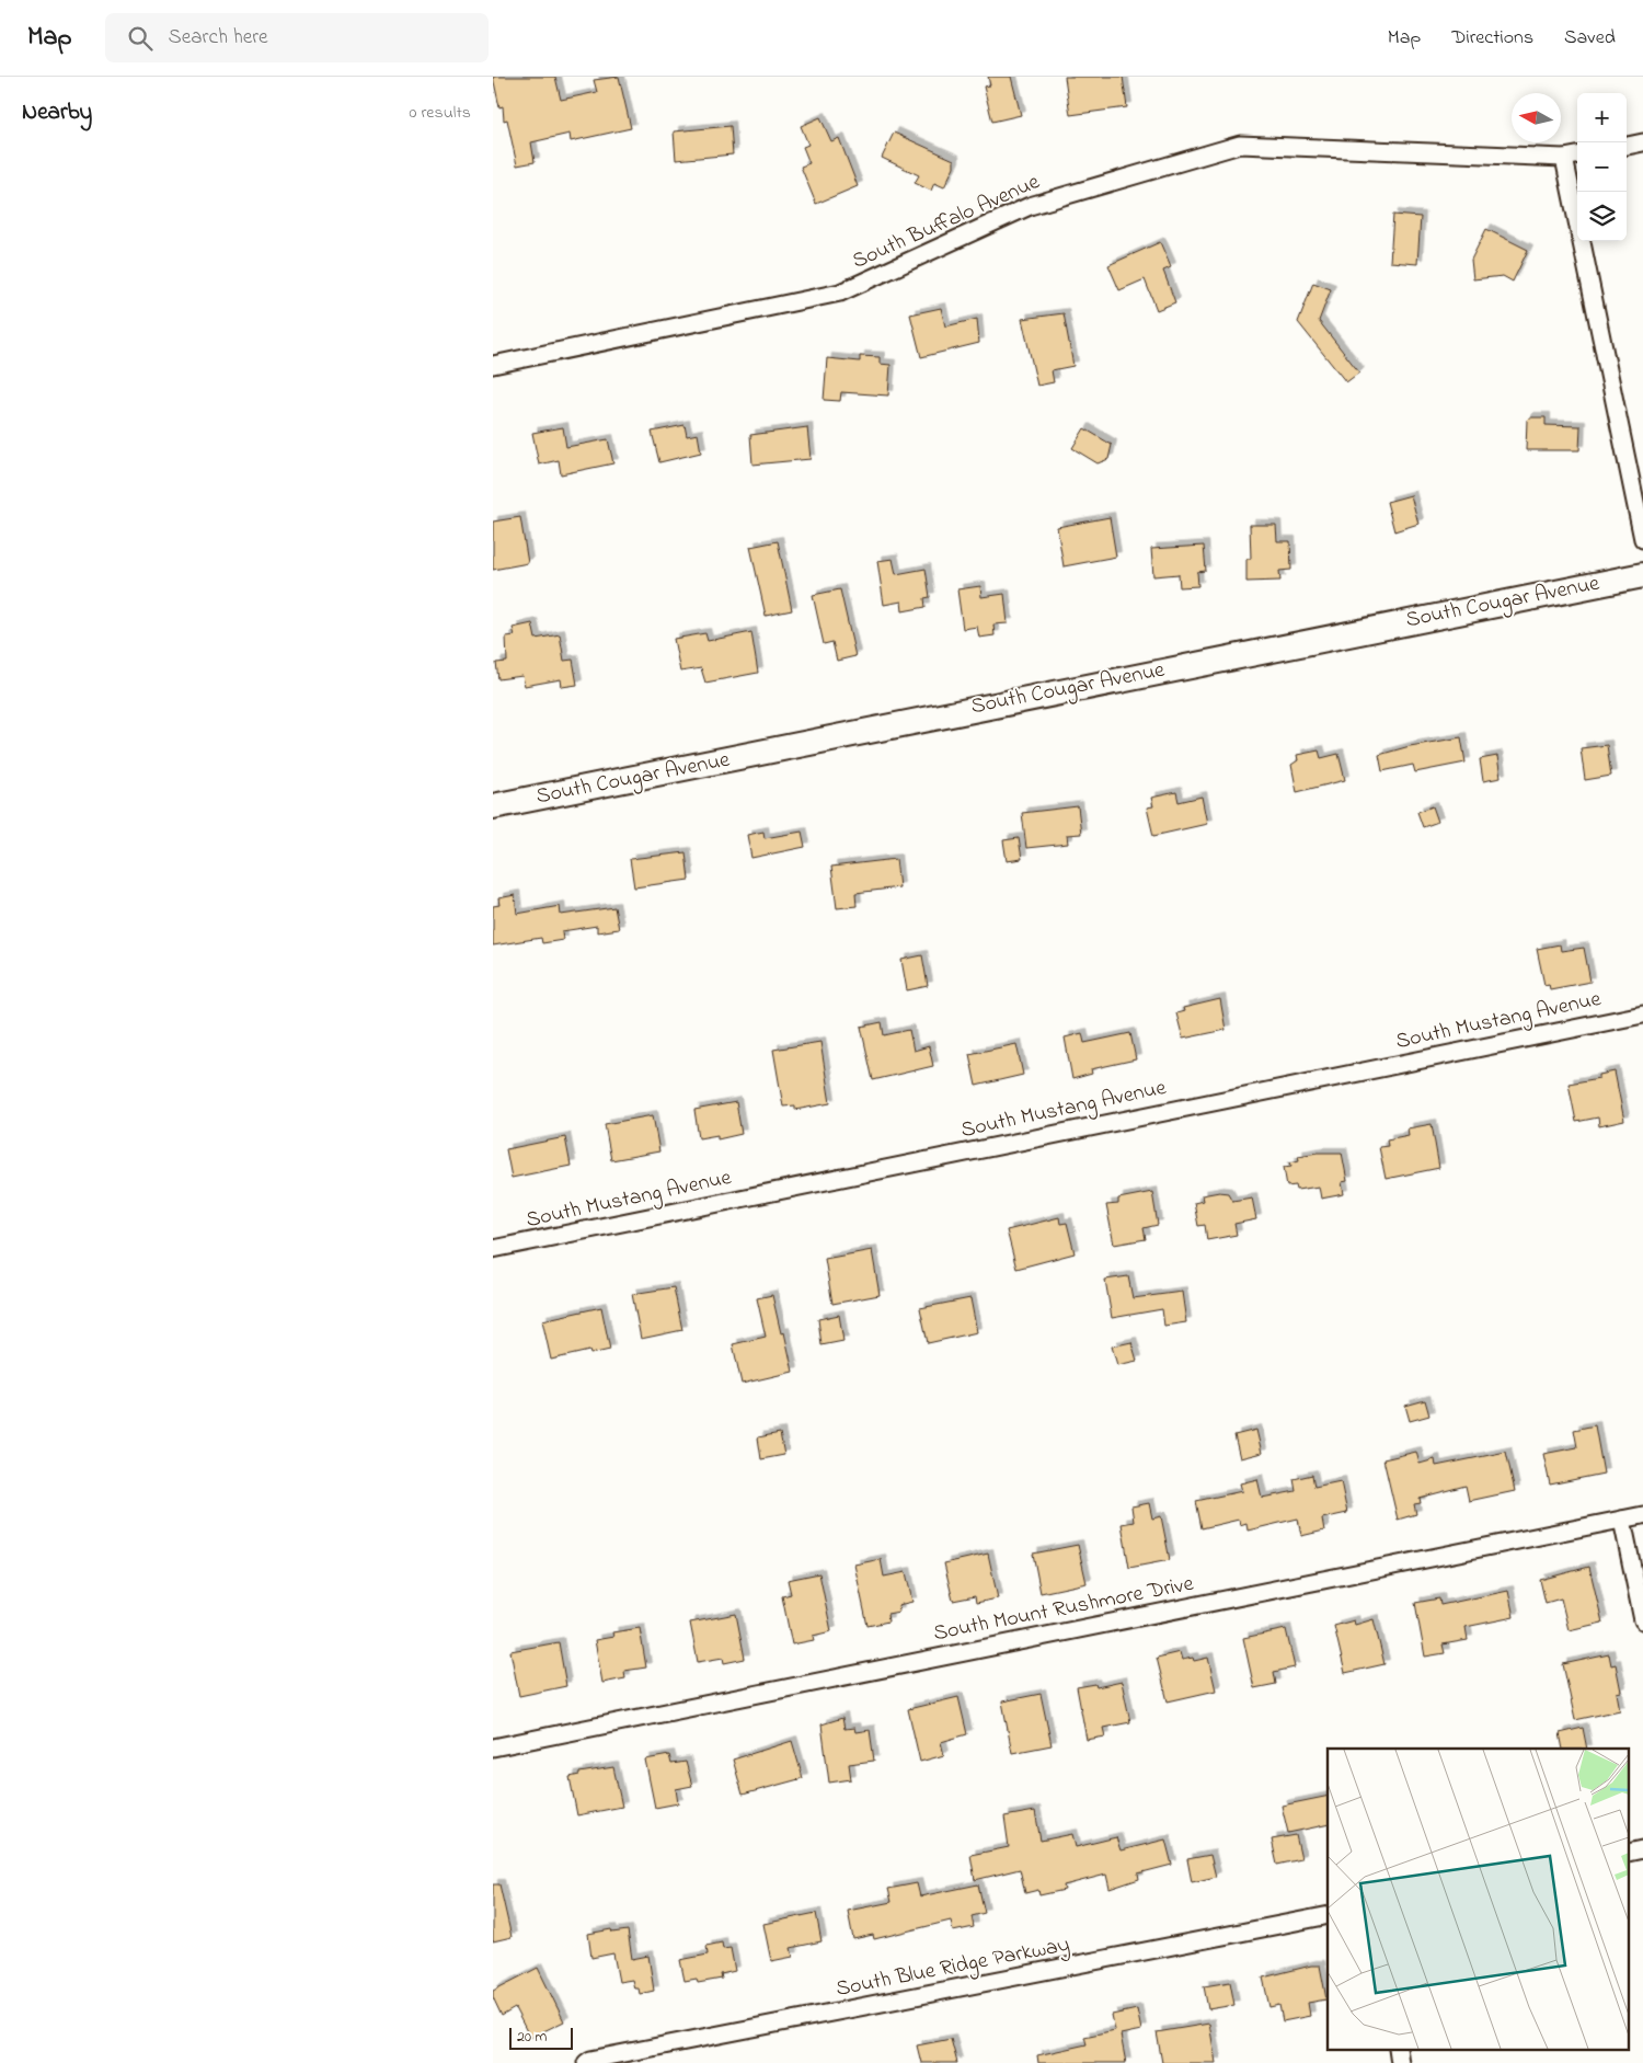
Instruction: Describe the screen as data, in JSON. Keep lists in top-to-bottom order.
{
  "streets": {
    "street": [
      "South Buffalo Avenue",
      "South Cougar Avenue",
      "South Mustang Avenue",
      "South Mount Rushmore Drive",
      "South Blue Ridge Parkway"
    ]
  },
  "scale_bar": "20 m",
  "north": "left",
  "page": {
    "header": "Map",
    "search": "Search here",
    "nav": ["Map", "Directions", "Saved"],
    "heading": ["Nearby", "0 results"],
    "map_buttons": ["+", "−"],
    "scale": "20 m"
  }
}
